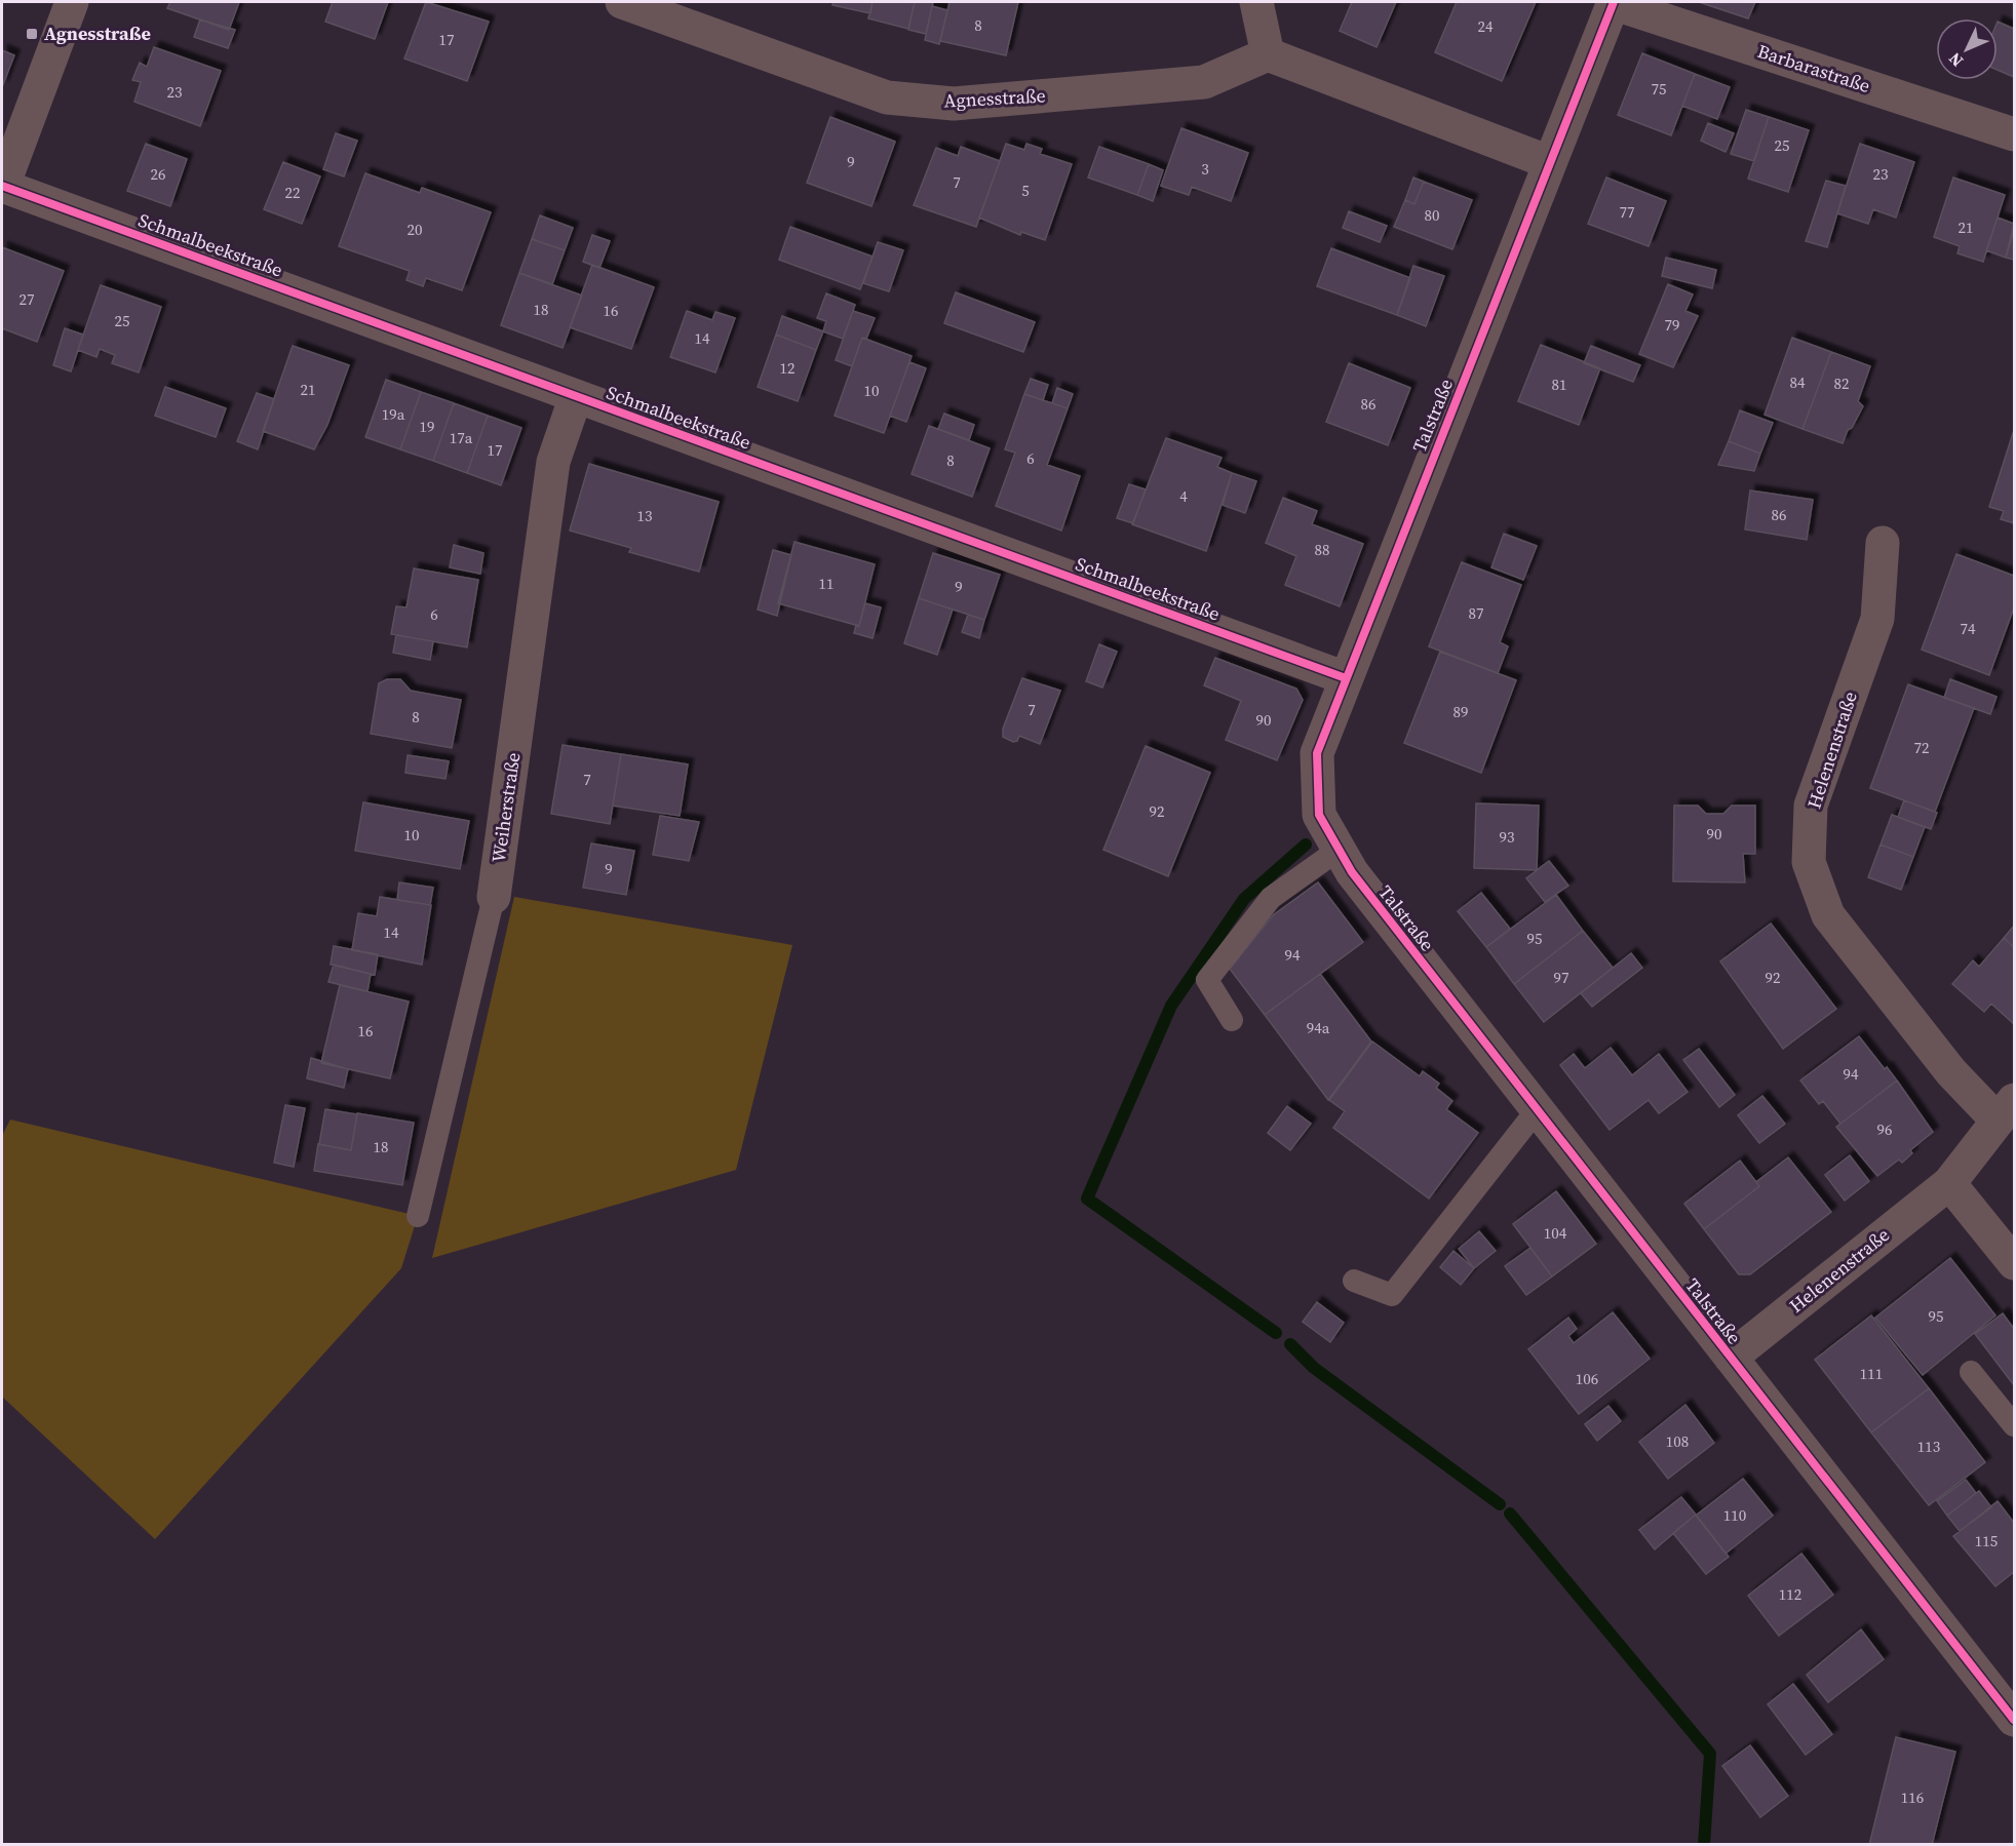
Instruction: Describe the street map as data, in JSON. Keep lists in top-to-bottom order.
{
  "streets": {
    "street": [
      "Barbarastraße",
      "Agnesstraße",
      "Schmalbeekstraße",
      "Talstraße",
      "Helenenstraße",
      "Weiherstraße"
    ]
  },
  "crossings": [
    ["Barbarastraße", "Talstraße"],
    ["Schmalbeekstraße", "Talstraße"],
    ["Schmalbeekstraße", "Weiherstraße"],
    ["Talstraße", "Helenenstraße"]
  ],
  "places": {
    "transit": ["Agnesstraße"]
  },
  "house_numbers": [
    "8",
    "24",
    "17",
    "75",
    "23",
    "25",
    "9",
    "3",
    "26",
    "23",
    "7",
    "5",
    "22",
    "77",
    "80",
    "21",
    "20",
    "27",
    "18",
    "16",
    "25",
    "79",
    "14",
    "12",
    "84",
    "82",
    "81",
    "21",
    "10",
    "86",
    "19a",
    "19",
    "17a",
    "17",
    "6",
    "8",
    "4",
    "86",
    "13",
    "88",
    "11",
    "9",
    "87",
    "6",
    "74",
    "7",
    "89",
    "8",
    "90",
    "72",
    "7",
    "92",
    "90",
    "10",
    "93",
    "9",
    "14",
    "95",
    "94",
    "97",
    "92",
    "94a",
    "16",
    "94",
    "96",
    "18",
    "104",
    "95",
    "111",
    "106",
    "108",
    "113",
    "110",
    "115",
    "112",
    "116"
  ],
  "north": "bottom left"
}
